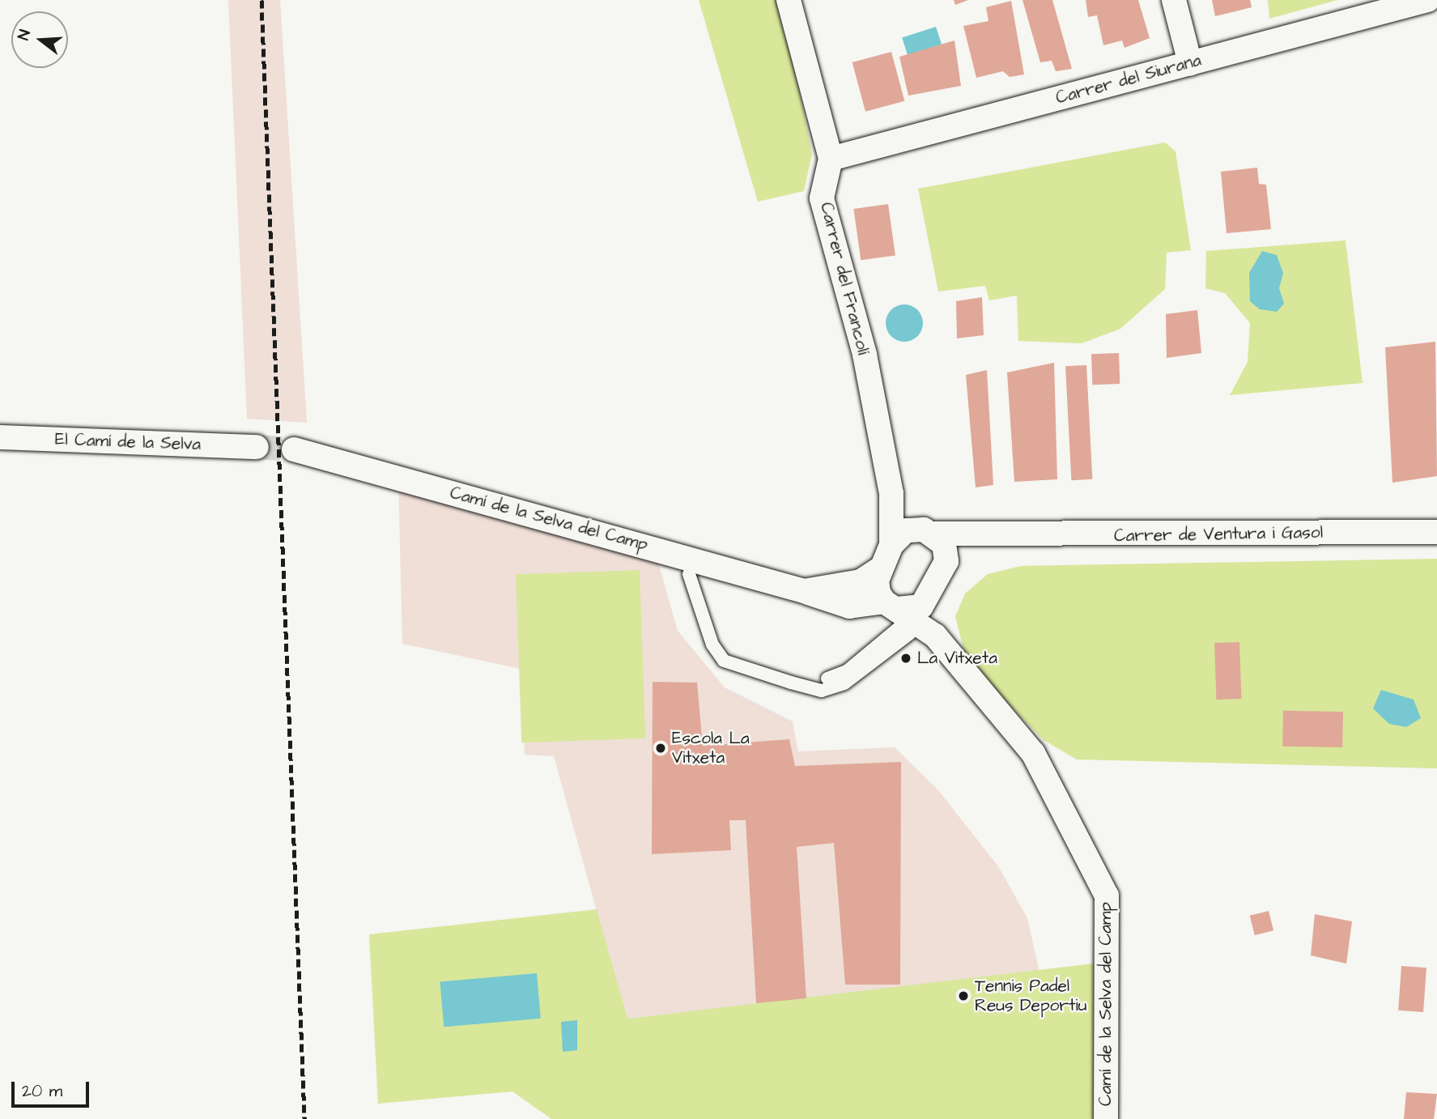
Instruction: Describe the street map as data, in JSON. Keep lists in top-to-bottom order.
{
  "streets": {
    "street": [
      "Carrer del Siurana",
      "Carrer del Francolí",
      "El Camí de la Selva",
      "Camí de la Selva del Camp",
      "Carrer de Ventura i Gasol"
    ]
  },
  "crossings": [
    ["Carrer del Siurana", "Carrer del Francolí"],
    ["Carrer del Francolí", "Carrer de Ventura i Gasol"]
  ],
  "places": ["La Vitxeta", "Escola La Vitxeta", "Tennis Padel Reus Deportiu"],
  "scale_bar": "20 m",
  "north": "left"
}
